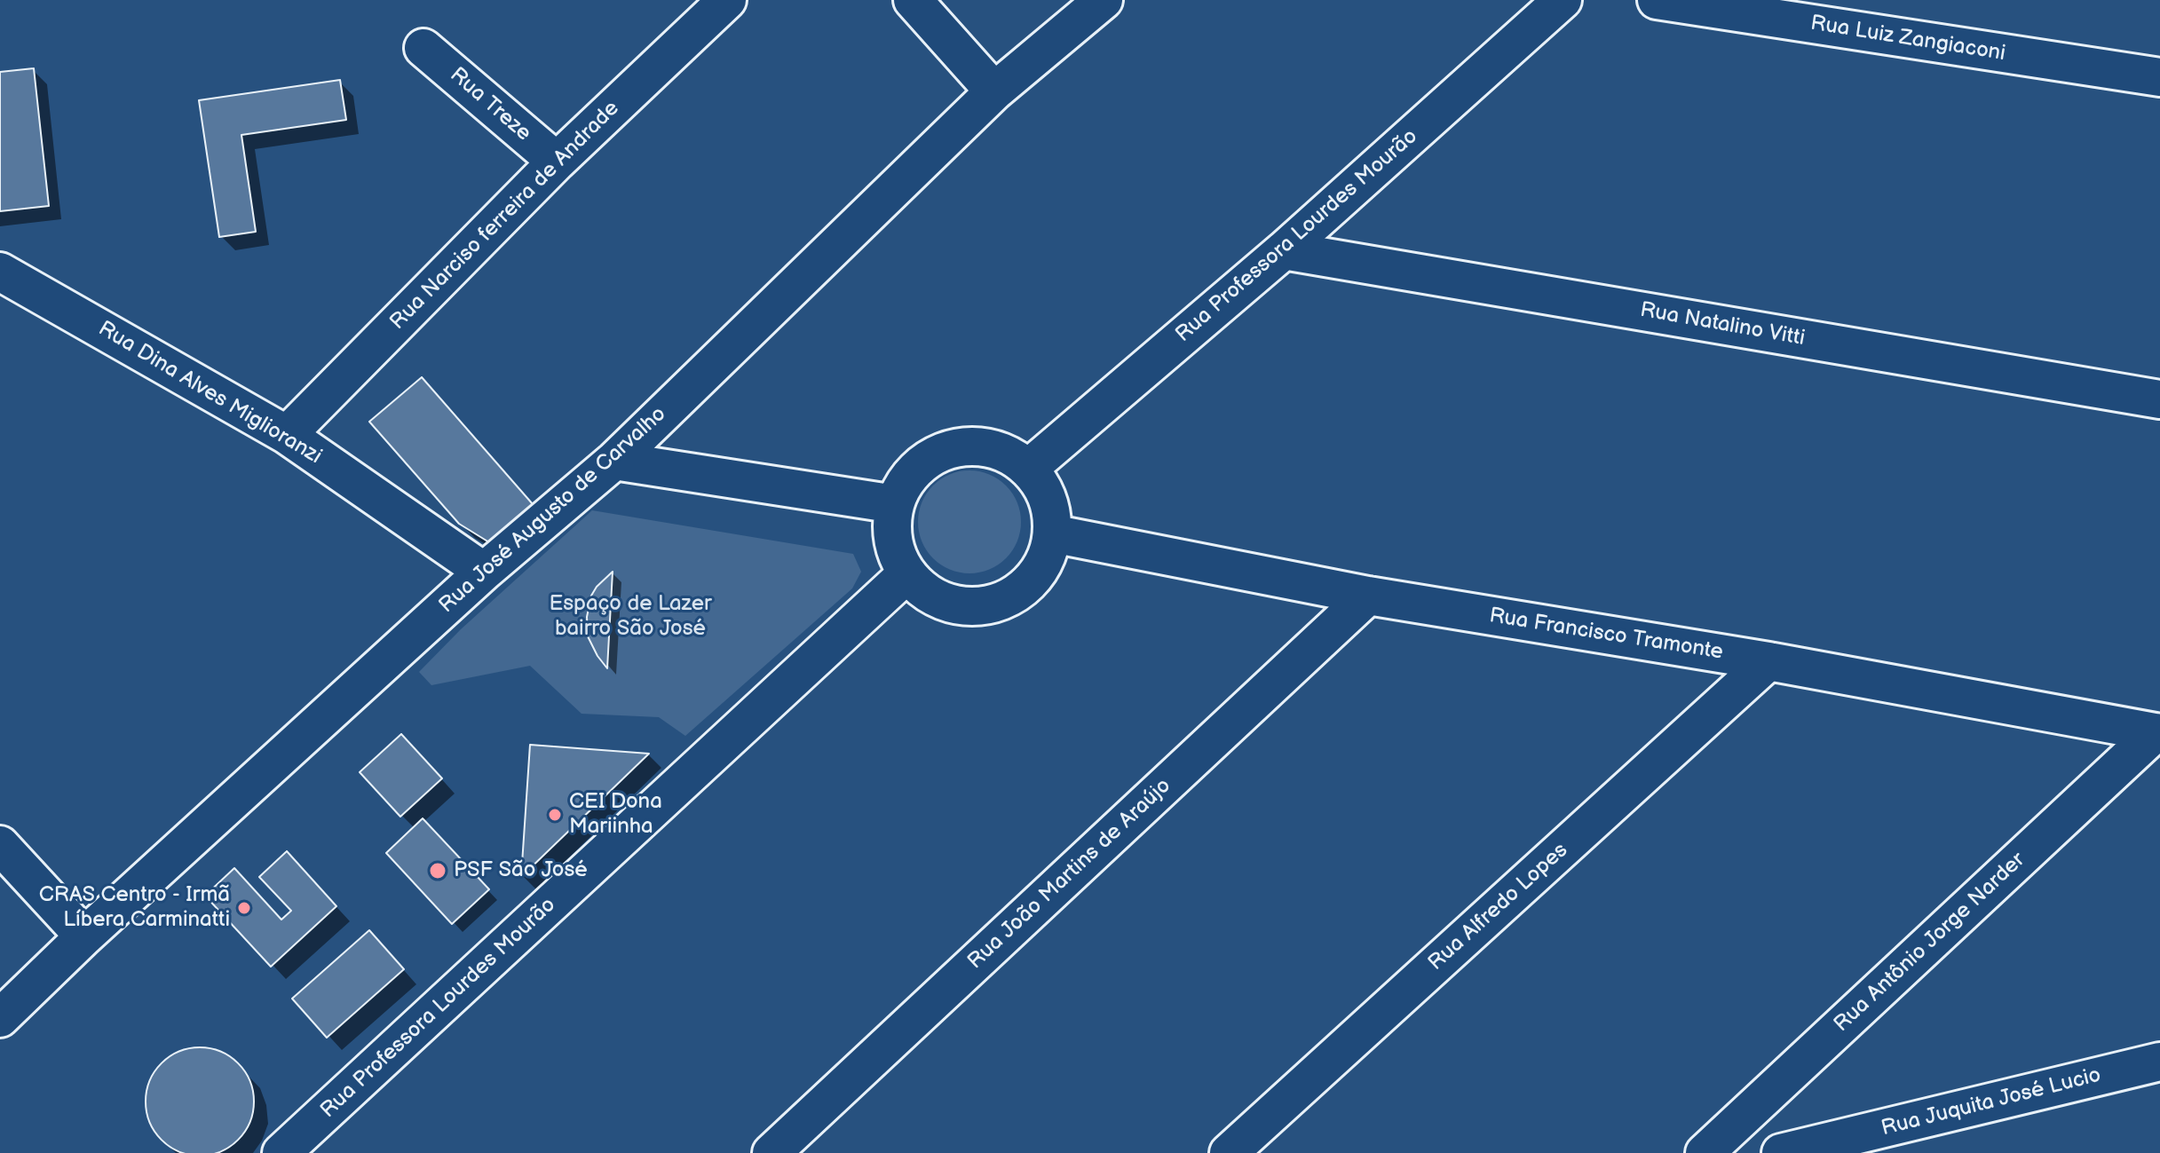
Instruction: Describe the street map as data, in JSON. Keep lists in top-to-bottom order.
{
  "streets": {
    "street": [
      "Rua Luiz Zangiaconi",
      "Rua Treze",
      "Rua Narciso ferreira de Andrade",
      "Rua Professora Lourdes Mourão",
      "Rua Natalino Vitti",
      "Rua Dina Alves Miglioranzi",
      "Rua José Augusto de Carvalho",
      "Rua Francisco Tramonte",
      "Rua João Martins de Araújo",
      "Rua Alfredo Lopes",
      "Rua Antônio Jorge Narder",
      "Rua Juquita José Lucio"
    ]
  },
  "crossings": [
    ["Rua Treze", "Rua Narciso ferreira de Andrade"],
    ["Rua Narciso ferreira de Andrade", "Rua Dina Alves Miglioranzi"],
    ["Rua Professora Lourdes Mourão", "Rua Natalino Vitti"],
    ["Rua Professora Lourdes Mourão", "Rua Francisco Tramonte"],
    ["Rua Dina Alves Miglioranzi", "Rua José Augusto de Carvalho"],
    ["Rua Francisco Tramonte", "Rua João Martins de Araújo"],
    ["Rua Francisco Tramonte", "Rua Alfredo Lopes"],
    ["Rua Francisco Tramonte", "Rua Antônio Jorge Narder"]
  ],
  "parks": ["Espaço de Lazer bairro São José"],
  "places": ["CEI Dona Mariinha", "PSF São José", "CRAS Centro - Irmã Líbera Carminatti"]
}
